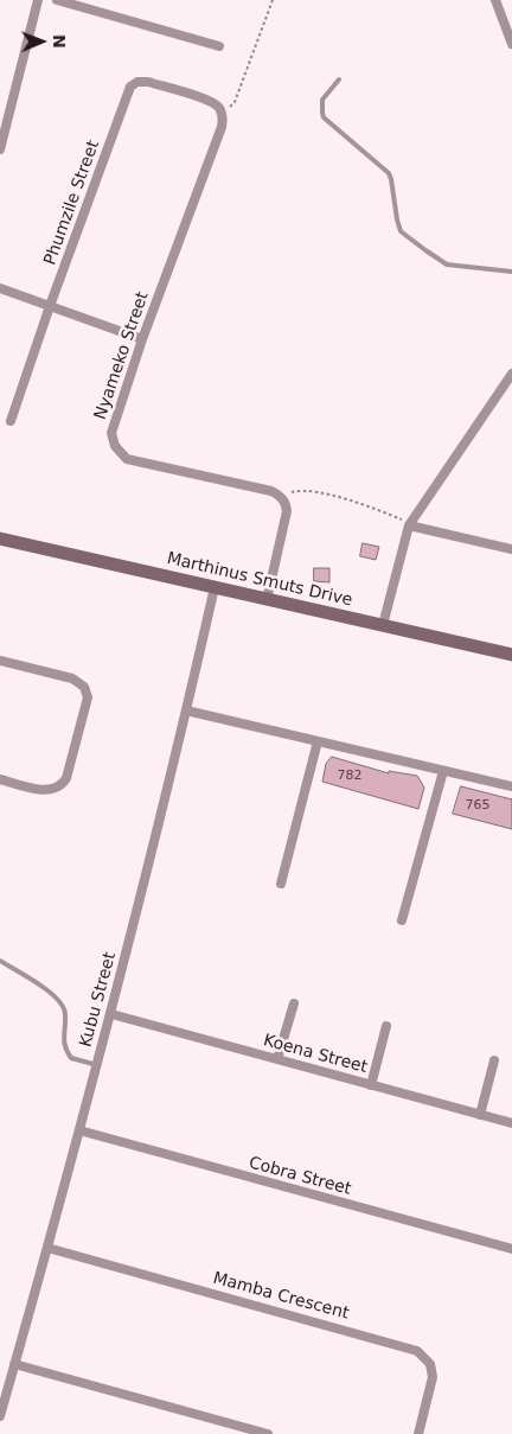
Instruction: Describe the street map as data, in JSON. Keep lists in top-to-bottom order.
{
  "streets": {
    "street": [
      "Phumzile Street",
      "Nyameko Street",
      "Marthinus Smuts Drive",
      "Kubu Street",
      "Koena Street",
      "Cobra Street",
      "Mamba Crescent"
    ]
  },
  "crossings": [
    ["Phumzile Street", "Nyameko Street"],
    ["Marthinus Smuts Drive", "Kubu Street"],
    ["Kubu Street", "Koena Street"],
    ["Kubu Street", "Cobra Street"],
    ["Kubu Street", "Mamba Crescent"]
  ],
  "house_numbers": ["782", "765"],
  "north": "right"
}
